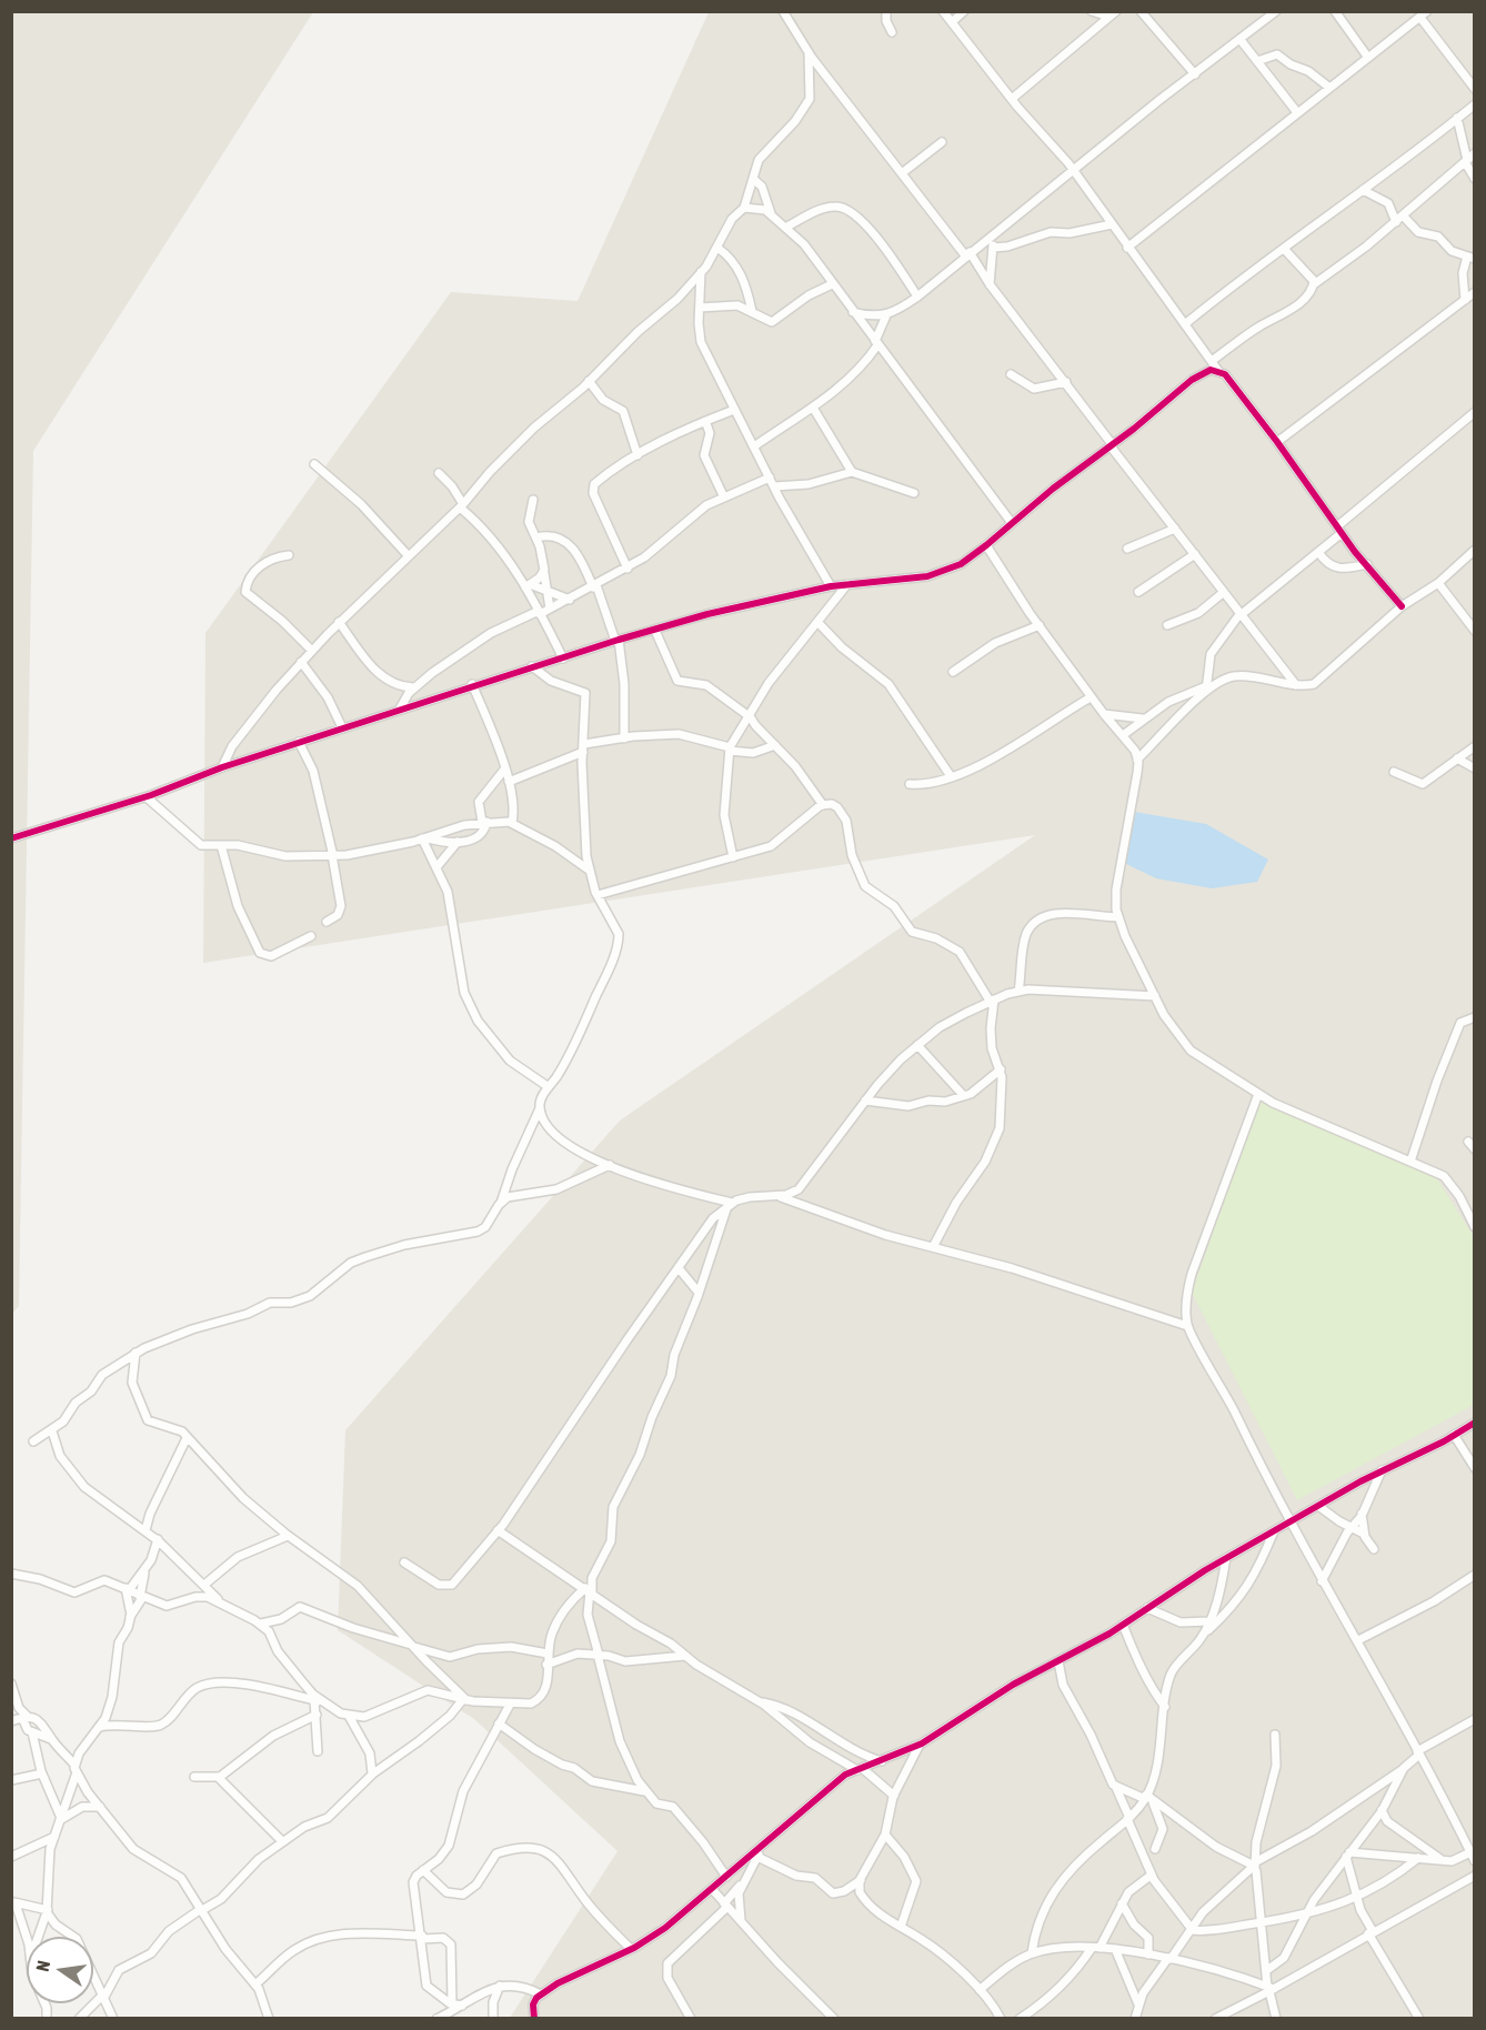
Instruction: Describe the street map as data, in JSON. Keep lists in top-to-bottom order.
{
  "north": "left"
}
